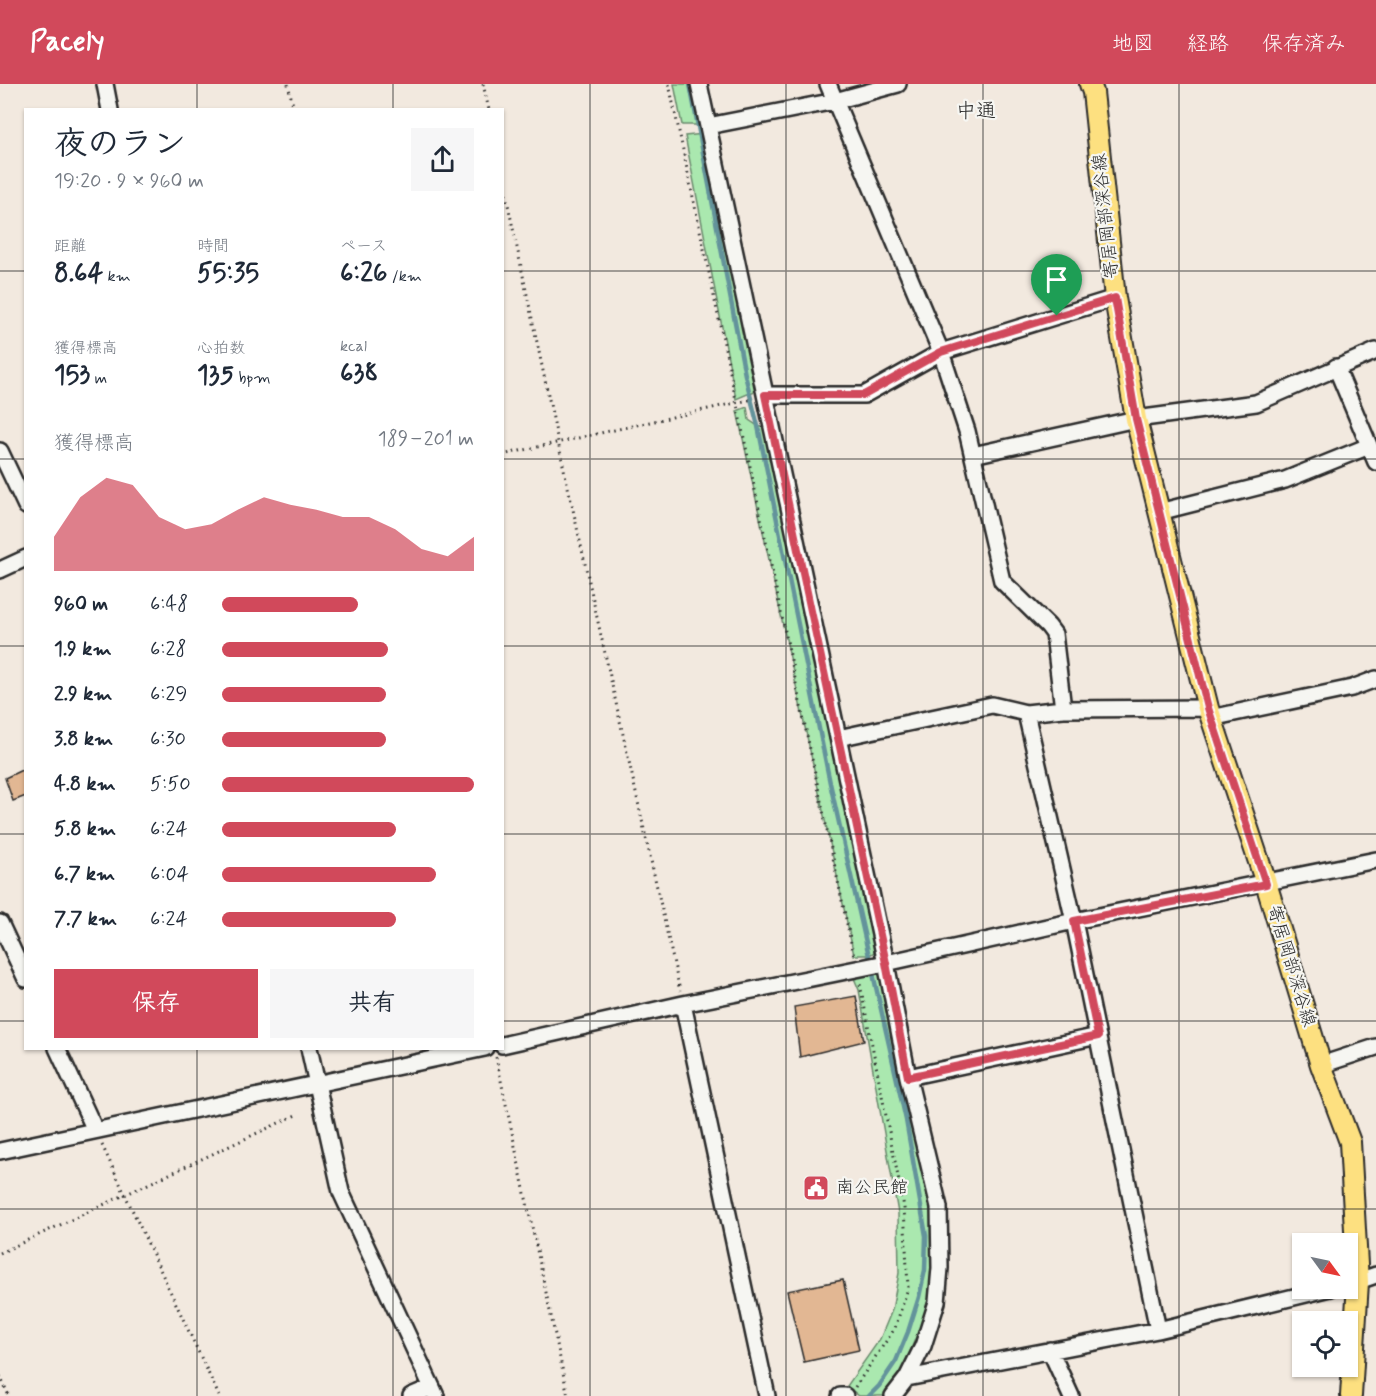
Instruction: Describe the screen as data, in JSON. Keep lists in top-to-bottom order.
{
  "streets": {
    "main road": ["寄居岡部深谷線"]
  },
  "districts": ["中通"],
  "places": {
    "public building": ["南公民館"]
  },
  "north": "bottom right",
  "page": {
    "header": "Pacely",
    "nav": ["地図", "経路", "保存済み"],
    "heading": ["夜のラン", "19:20 · 9 × 960 m"],
    "stats": [
      ["距離", "8.64 km"],
      ["時間", "55:35"],
      ["ペース", "6:26 /km"],
      ["獲得標高", "153 m"],
      ["心拍数", "135 bpm"],
      ["kcal", "638"]
    ],
    "chart": ["獲得標高", "189–201 m"],
    "list": [
      {
        "name": "960 m",
        "note": "6:48"
      },
      {
        "name": "1.9 km",
        "note": "6:28"
      },
      {
        "name": "2.9 km",
        "note": "6:29"
      },
      {
        "name": "3.8 km",
        "note": "6:30"
      },
      {
        "name": "4.8 km",
        "note": "5:50"
      },
      {
        "name": "5.8 km",
        "note": "6:24"
      },
      {
        "name": "6.7 km",
        "note": "6:04"
      },
      {
        "name": "7.7 km",
        "note": "6:24"
      }
    ],
    "buttons": ["保存", "共有"]
  }
}
